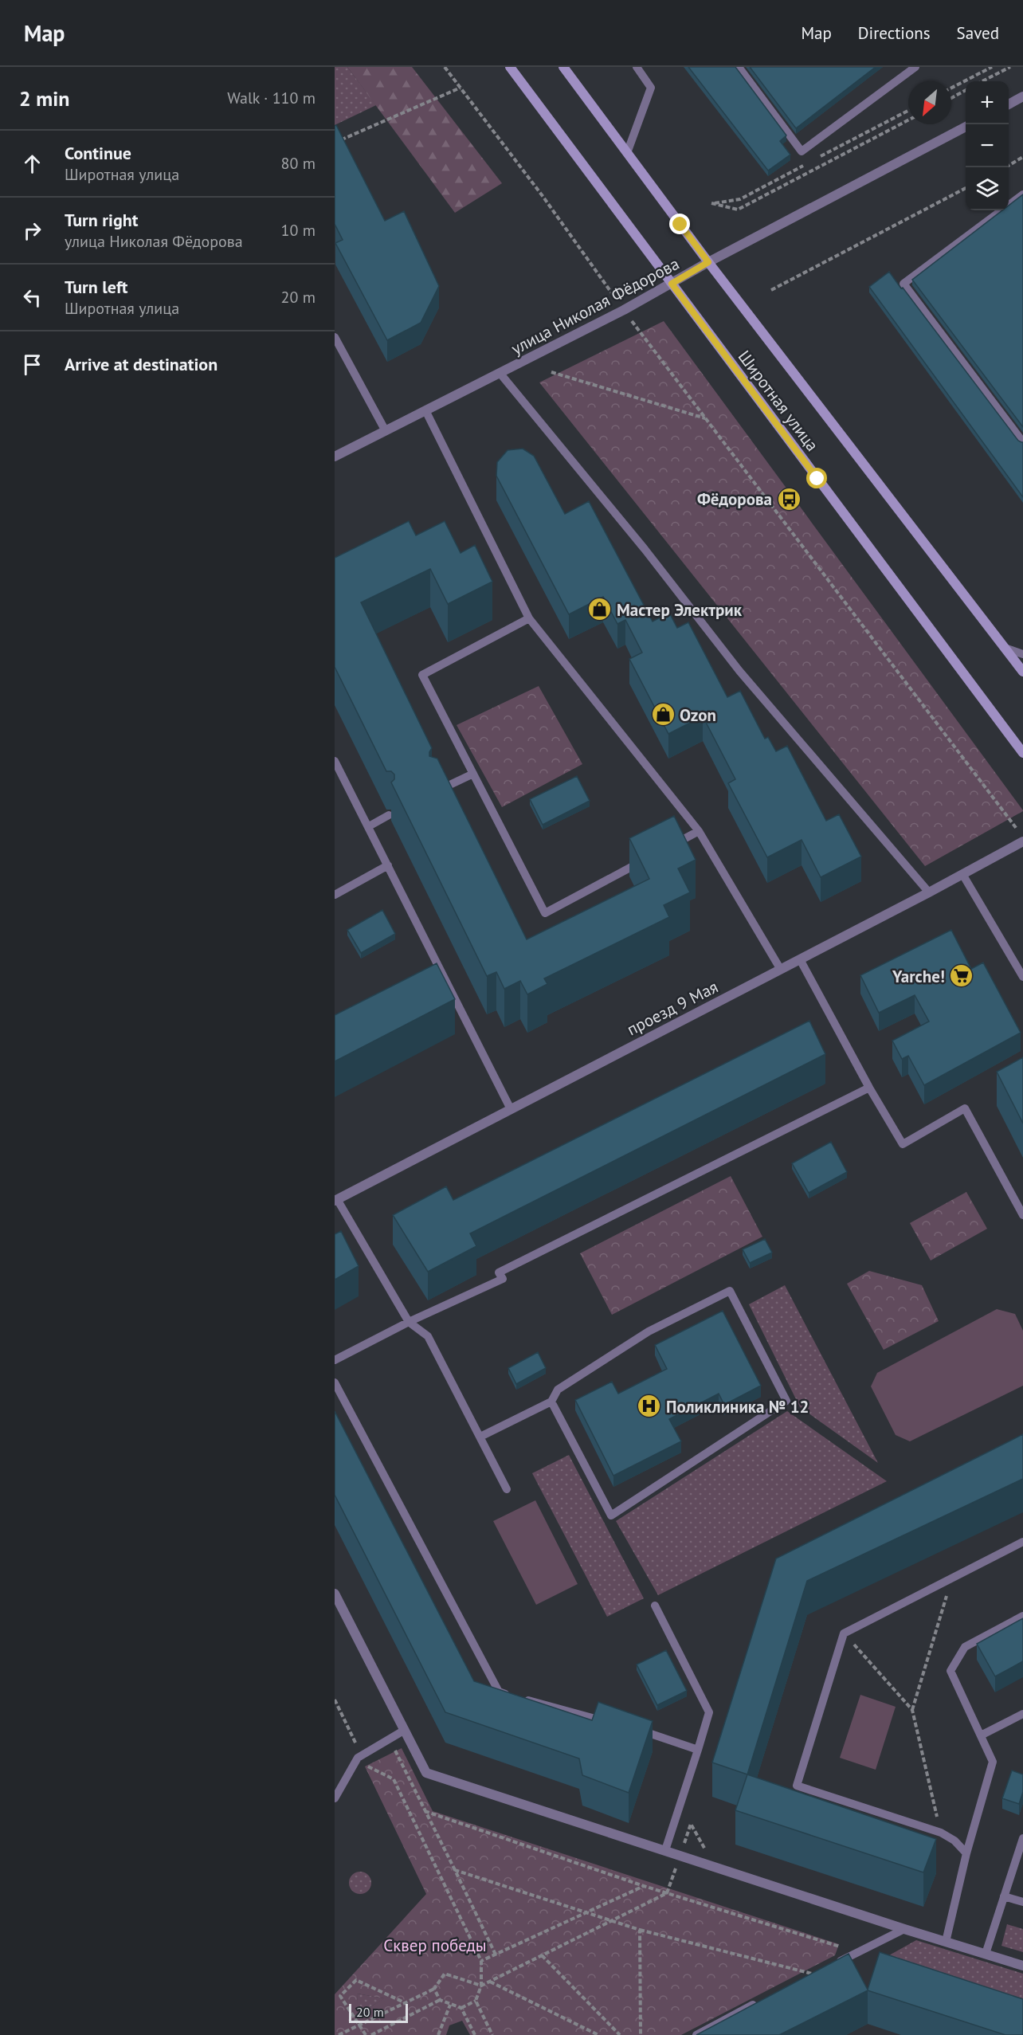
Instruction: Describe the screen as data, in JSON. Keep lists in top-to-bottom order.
{
  "streets": {
    "main road": ["Широтная улица"],
    "street": ["улица Николая Фёдорова", "проезд 9 Мая"]
  },
  "crossings": [
    ["улица Николая Фёдорова", "Широтная улица"]
  ],
  "parks": ["Сквер победы"],
  "places": {
    "bus stop": ["Фёдорова"],
    "shop": ["Мастер Электрик", "Ozon"],
    "supermarket": ["Yarche!"],
    "hospital": ["Поликлиника № 12"]
  },
  "scale_bar": "20 m",
  "north": "bottom left",
  "page": {
    "header": "Map",
    "nav": ["Map", "Directions", "Saved"],
    "heading": ["2 min", "Walk · 110 m"],
    "map_buttons": ["+", "−"],
    "list": [
      ["Continue", "Широтная улица", "80 m"],
      ["Turn right", "улица Николая Фёдорова", "10 m"],
      ["Turn left", "Широтная улица", "20 m"],
      "Arrive at destination"
    ],
    "scale": "20 m"
  }
}
